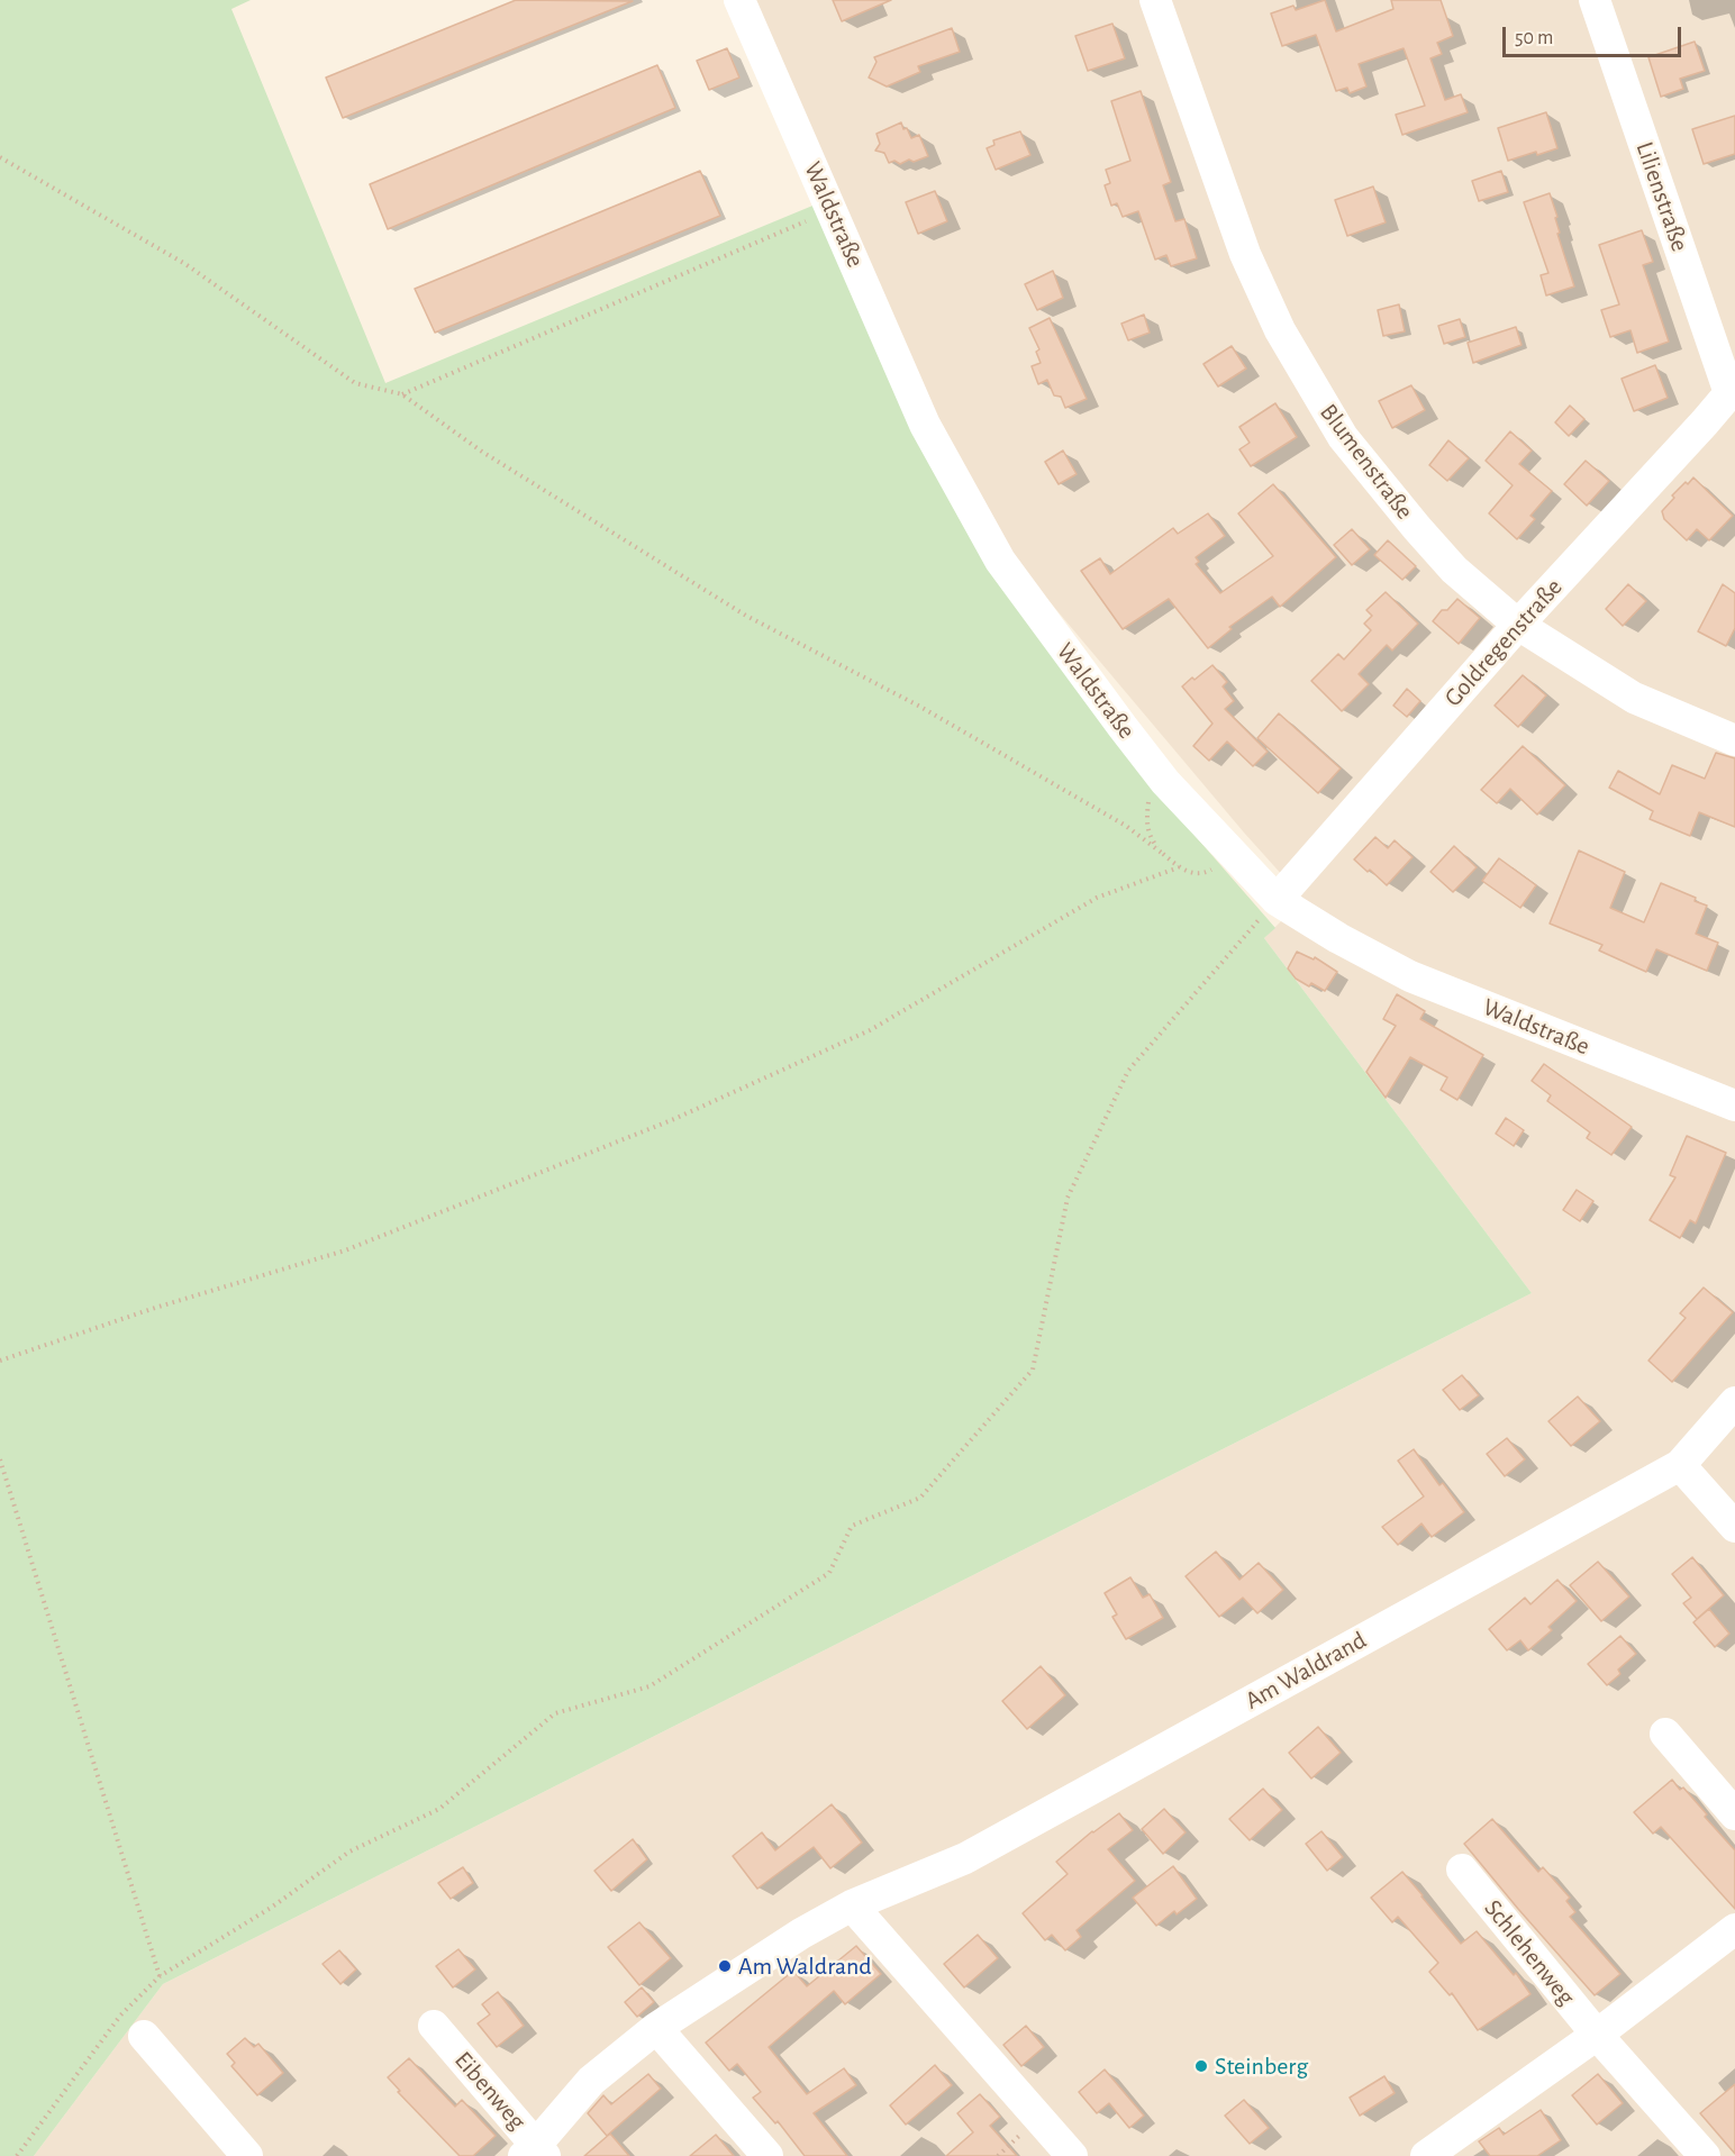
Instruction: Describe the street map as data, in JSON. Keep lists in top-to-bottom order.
{
  "streets": {
    "street": [
      "Lilienstraße",
      "Waldstraße",
      "Blumenstraße",
      "Goldregenstraße",
      "Am Waldrand",
      "Schlehenweg",
      "Eibenweg"
    ]
  },
  "crossings": [
    ["Lilienstraße", "Goldregenstraße"],
    ["Waldstraße", "Goldregenstraße"],
    ["Blumenstraße", "Goldregenstraße"],
    ["Am Waldrand", "Eibenweg"]
  ],
  "places": ["Am Waldrand", "Steinberg"],
  "scale_bar": "50 m"
}
